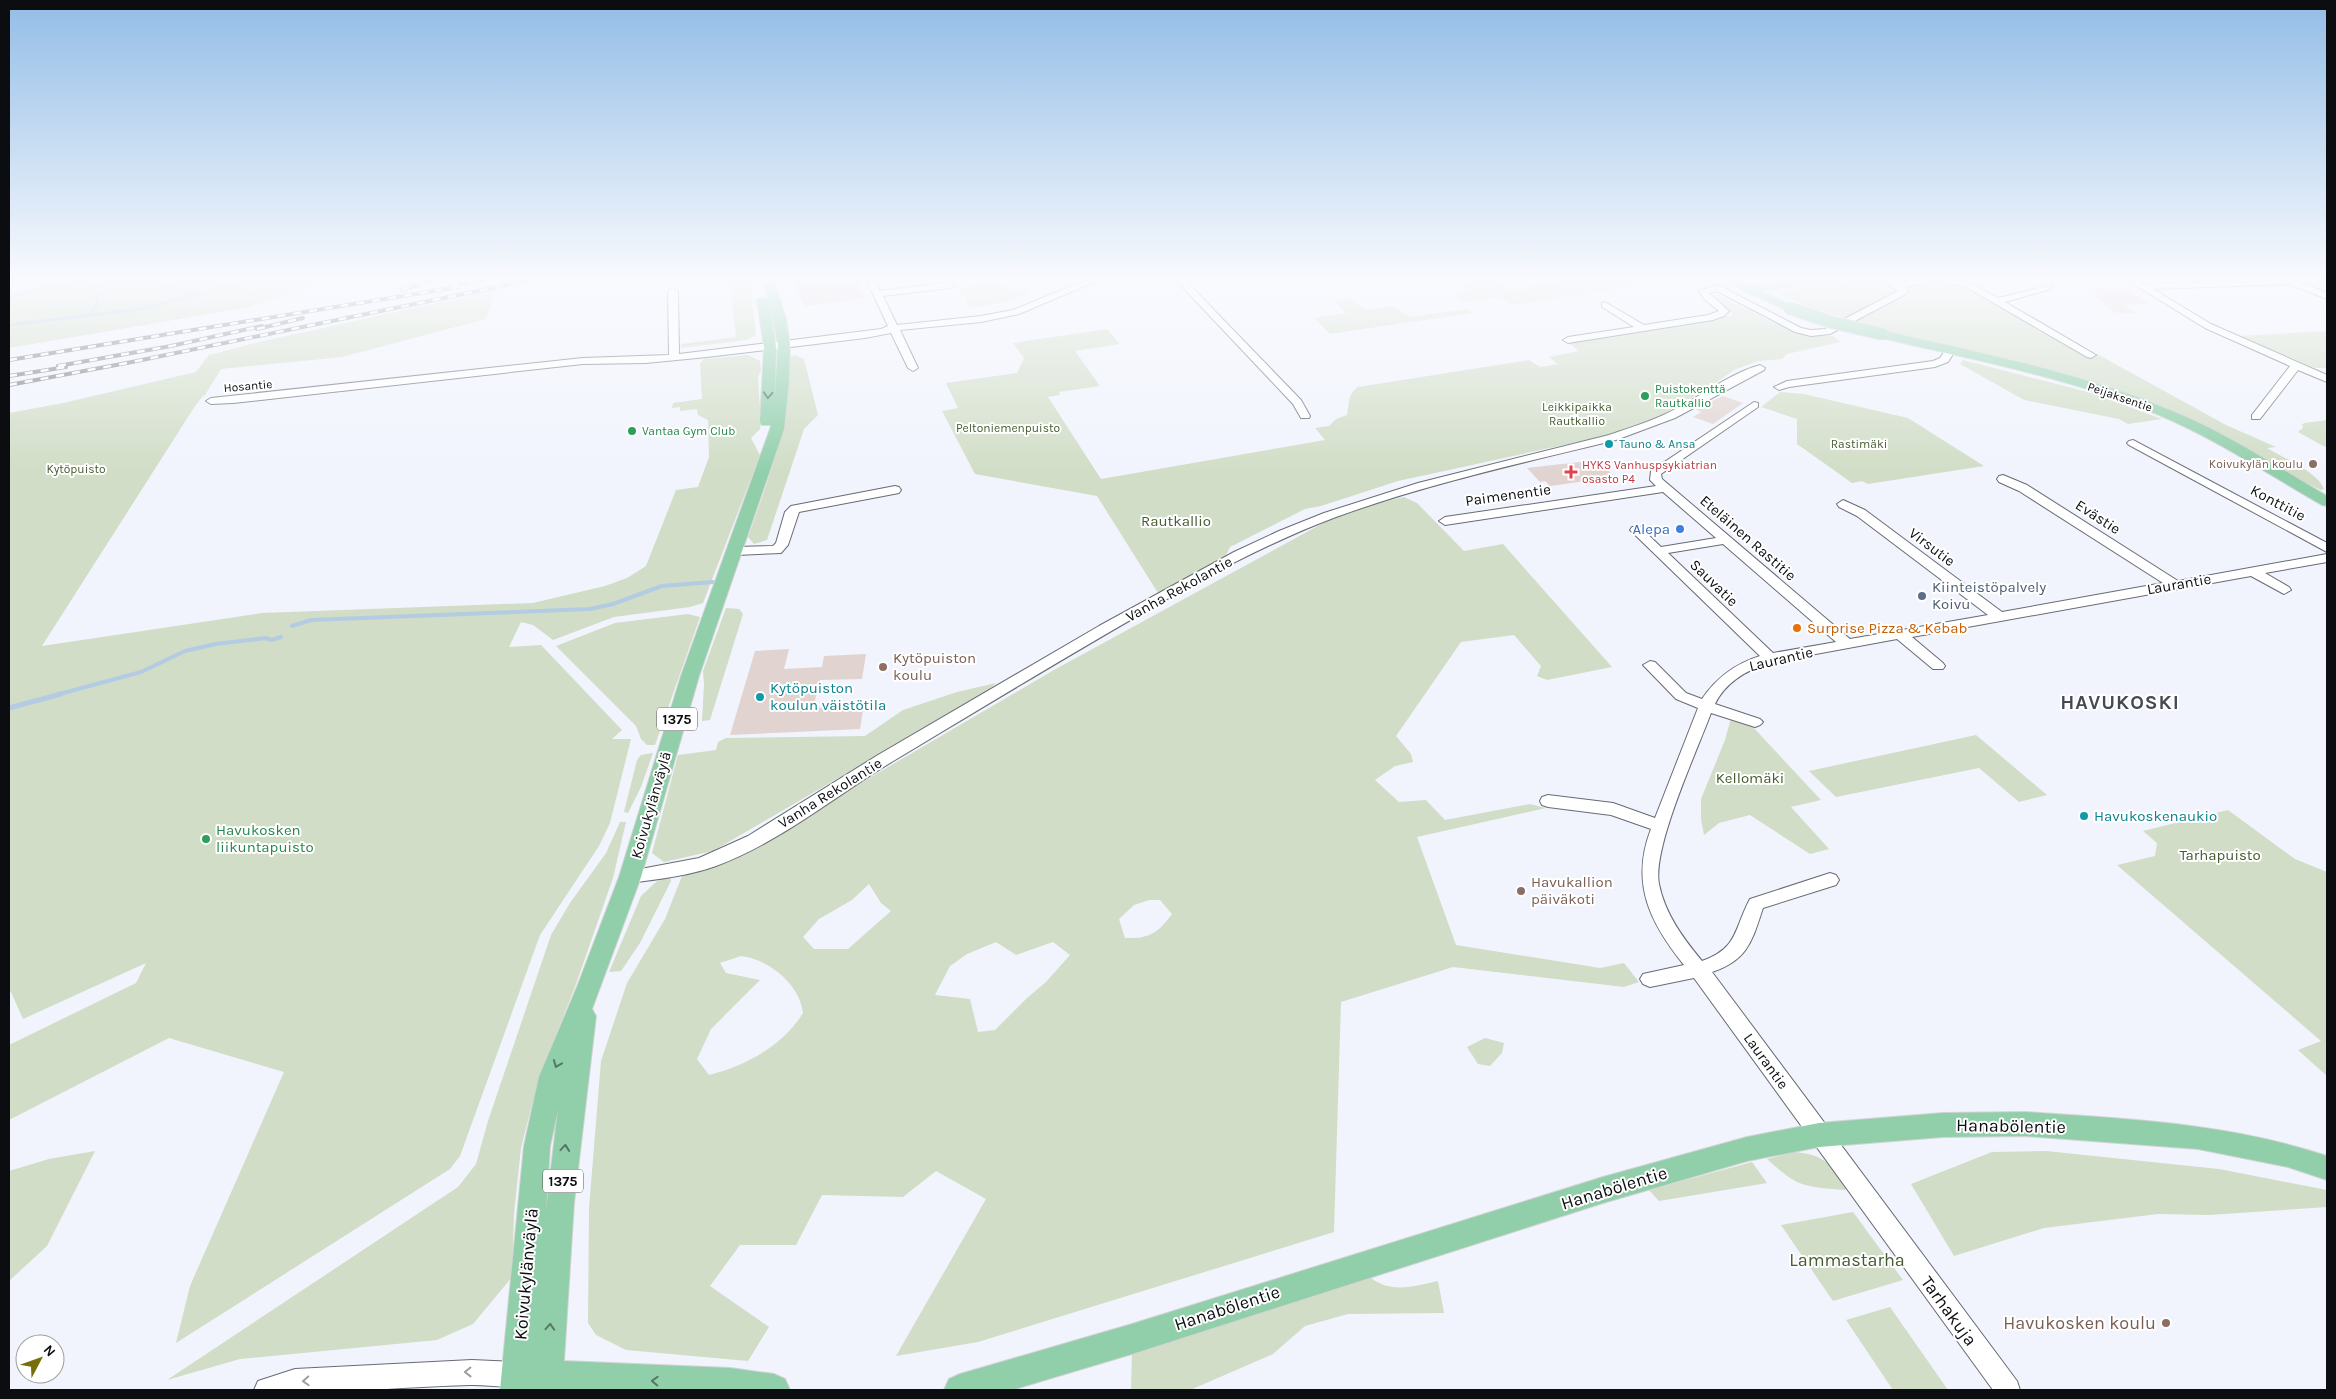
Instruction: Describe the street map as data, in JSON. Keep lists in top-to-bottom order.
{
  "streets": {
    "main road": [
      "Peijaksentie",
      "1375",
      "Koivukylänväylä",
      "Hanabölentie"
    ],
    "street": [
      "Hosantie",
      "Paimenentie",
      "Konttitie",
      "Evästie",
      "Eteläinen Rastitie",
      "Virsutie",
      "Sauvatie",
      "Laurantie",
      "Vanha Rekolantie",
      "Tarhakuja"
    ]
  },
  "crossings": [
    ["Hosantie", "Koivukylänväylä"],
    ["Paimenentie", "Eteläinen Rastitie"],
    ["Evästie", "Laurantie"],
    ["Eteläinen Rastitie", "Laurantie"],
    ["Virsutie", "Laurantie"],
    ["Sauvatie", "Laurantie"],
    ["Laurantie", "Hanabölentie"],
    ["Laurantie", "Tarhakuja"],
    ["Vanha Rekolantie", "Koivukylänväylä"],
    ["Hanabölentie", "Tarhakuja"]
  ],
  "districts": ["HAVUKOSKI"],
  "parks": [
    "Leikkipaikka Rautkallio",
    "Peltoniemenpuisto",
    "Rastimäki",
    "Kytöpuisto",
    "Rautkallio",
    "Kellomäki",
    "Tarhapuisto",
    "Lammastarha"
  ],
  "places": {
    "other": [
      "Puistokenttä Rautkallio",
      "Vantaa Gym Club",
      "Tauno & Ansa",
      "Koivukylän koulu",
      "Alepa",
      "Kiinteistöpalvely Koivu",
      "Surprise Pizza & Kebab",
      "Kytöpuiston koulu",
      "Kytöpuiston koulun väistötila",
      "Havukoskenaukio",
      "Havukosken liikuntapuisto",
      "Havukallion päiväkoti",
      "Havukosken koulu"
    ],
    "health": ["HYKS Vanhuspsykiatrian osasto P4"]
  },
  "north": "top right"
}
